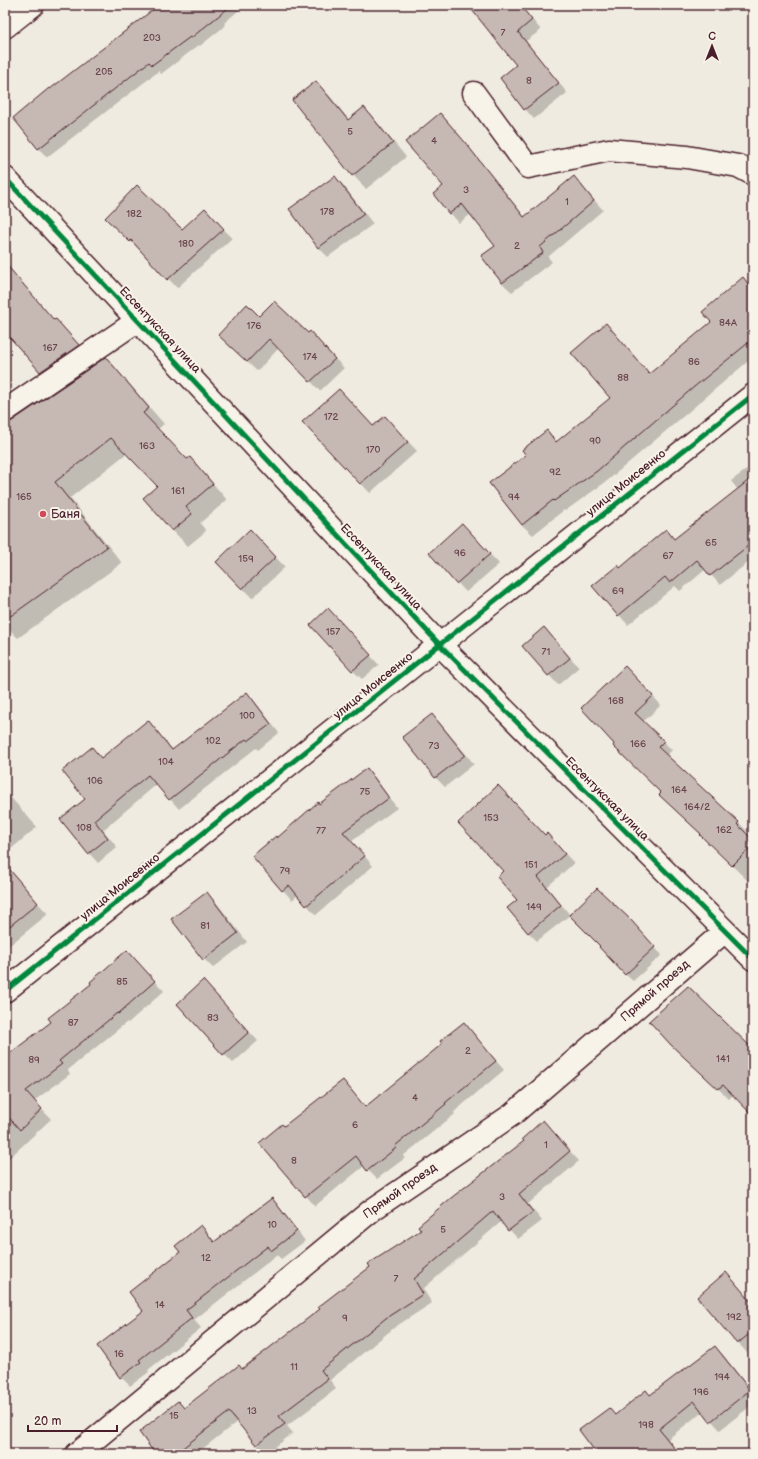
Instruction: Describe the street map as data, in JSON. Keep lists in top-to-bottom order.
{
  "streets": {
    "street": ["Ессентукская улица", "улица Моисеенко", "Прямой проезд"]
  },
  "crossings": [
    ["Ессентукская улица", "улица Моисеенко"],
    ["Ессентукская улица", "Прямой проезд"]
  ],
  "places": ["Баня"],
  "house_numbers": [
    "7",
    "203",
    "205",
    "8",
    "5",
    "4",
    "3",
    "1",
    "178",
    "182",
    "180",
    "2",
    "84А",
    "176",
    "167",
    "174",
    "86",
    "88",
    "172",
    "90",
    "163",
    "170",
    "92",
    "161",
    "165",
    "94",
    "65",
    "96",
    "67",
    "159",
    "69",
    "157",
    "71",
    "168",
    "100",
    "102",
    "166",
    "73",
    "104",
    "106",
    "164",
    "75",
    "164/2",
    "153",
    "108",
    "162",
    "77",
    "151",
    "79",
    "149",
    "81",
    "85",
    "83",
    "87",
    "2",
    "141",
    "89",
    "4",
    "6",
    "1",
    "8",
    "3",
    "10",
    "5",
    "12",
    "7",
    "14",
    "192",
    "9",
    "16",
    "11",
    "194",
    "196",
    "13",
    "15",
    "198"
  ],
  "scale_bar": "20 m",
  "north": "top"
}
